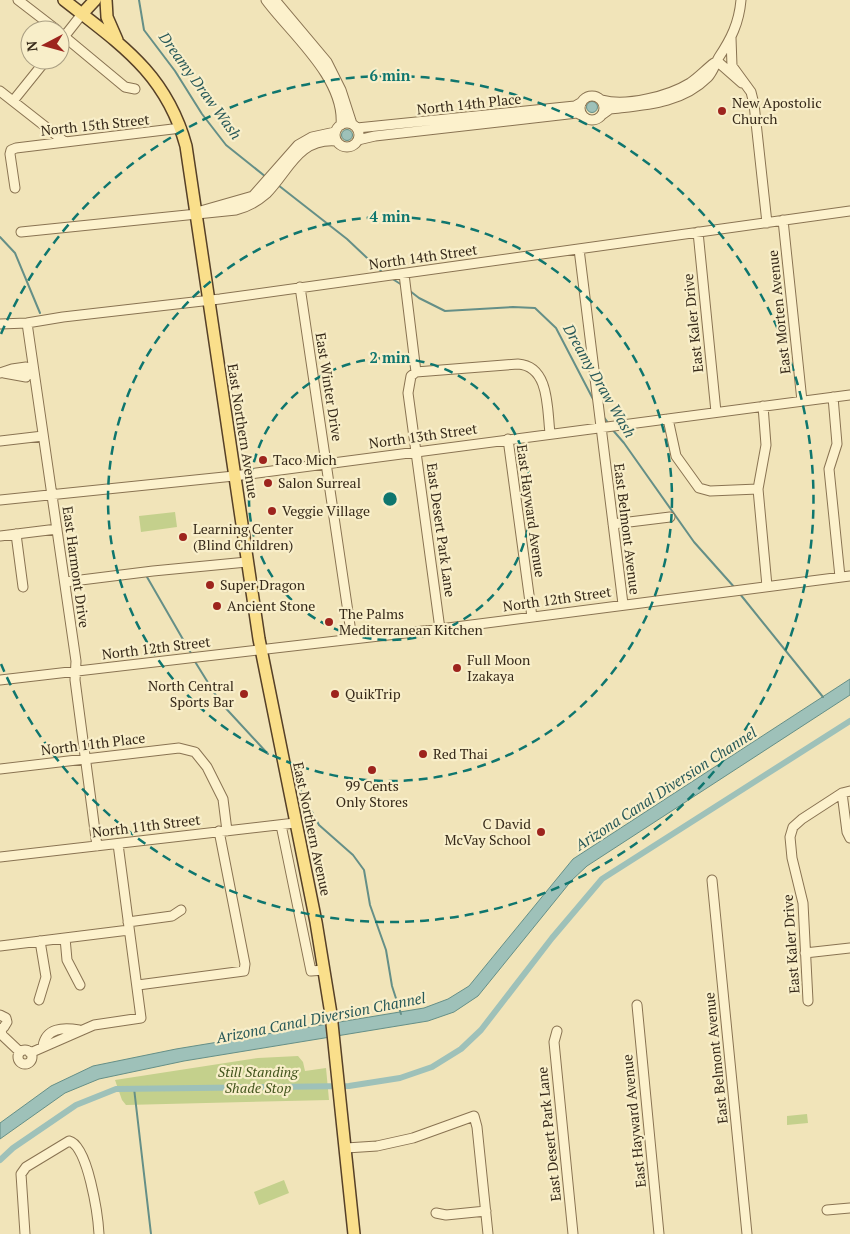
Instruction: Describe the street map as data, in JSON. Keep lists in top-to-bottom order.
{
  "streets": {
    "main road": ["East Northern Avenue"],
    "street": [
      "North 14th Place",
      "North 15th Street",
      "North 14th Street",
      "East Morten Avenue",
      "East Kaler Drive",
      "East Winter Drive",
      "North 13th Street",
      "East Hayward Avenue",
      "East Belmont Avenue",
      "East Desert Park Lane",
      "East Harmont Drive",
      "North 12th Street",
      "North 11th Place",
      "North 11th Street"
    ]
  },
  "crossings": [
    ["North 14th Place", "East Northern Avenue"],
    ["North 15th Street", "East Northern Avenue"],
    ["North 14th Street", "East Morten Avenue"],
    ["North 14th Street", "East Kaler Drive"],
    ["North 14th Street", "East Winter Drive"],
    ["North 14th Street", "East Northern Avenue"],
    ["North 14th Street", "East Belmont Avenue"],
    ["North 14th Street", "East Desert Park Lane"],
    ["North 14th Street", "East Harmont Drive"],
    ["East Morten Avenue", "North 13th Street"],
    ["East Kaler Drive", "North 13th Street"],
    ["East Winter Drive", "North 13th Street"],
    ["East Winter Drive", "North 12th Street"],
    ["East Northern Avenue", "North 13th Street"],
    ["East Northern Avenue", "North 12th Street"],
    ["East Northern Avenue", "North 11th Street"],
    ["North 13th Street", "East Hayward Avenue"],
    ["North 13th Street", "East Belmont Avenue"],
    ["North 13th Street", "East Desert Park Lane"],
    ["North 13th Street", "East Harmont Drive"],
    ["East Hayward Avenue", "North 12th Street"],
    ["East Belmont Avenue", "North 12th Street"],
    ["East Desert Park Lane", "North 12th Street"],
    ["East Harmont Drive", "North 12th Street"],
    ["East Harmont Drive", "North 11th Place"],
    ["East Harmont Drive", "North 11th Street"],
    ["North 11th Place", "North 11th Street"]
  ],
  "water": ["Dreamy Draw Wash", "Arizona Canal Diversion Channel"],
  "parks": ["Still Standing Shade Stop"],
  "places": [
    "New Apostolic Church",
    "Taco Mich",
    "Salon Surreal",
    "Veggie Village",
    "Learning Center (Blind Children)",
    "Super Dragon",
    "Ancient Stone",
    "The Palms Mediterranean Kitchen",
    "Full Moon Izakaya",
    "North Central Sports Bar",
    "QuikTrip",
    "Red Thai",
    "99 Cents Only Stores",
    "C David McVay School"
  ],
  "north": "left",
  "rings": ["6 min", "4 min", "2 min"]
}
